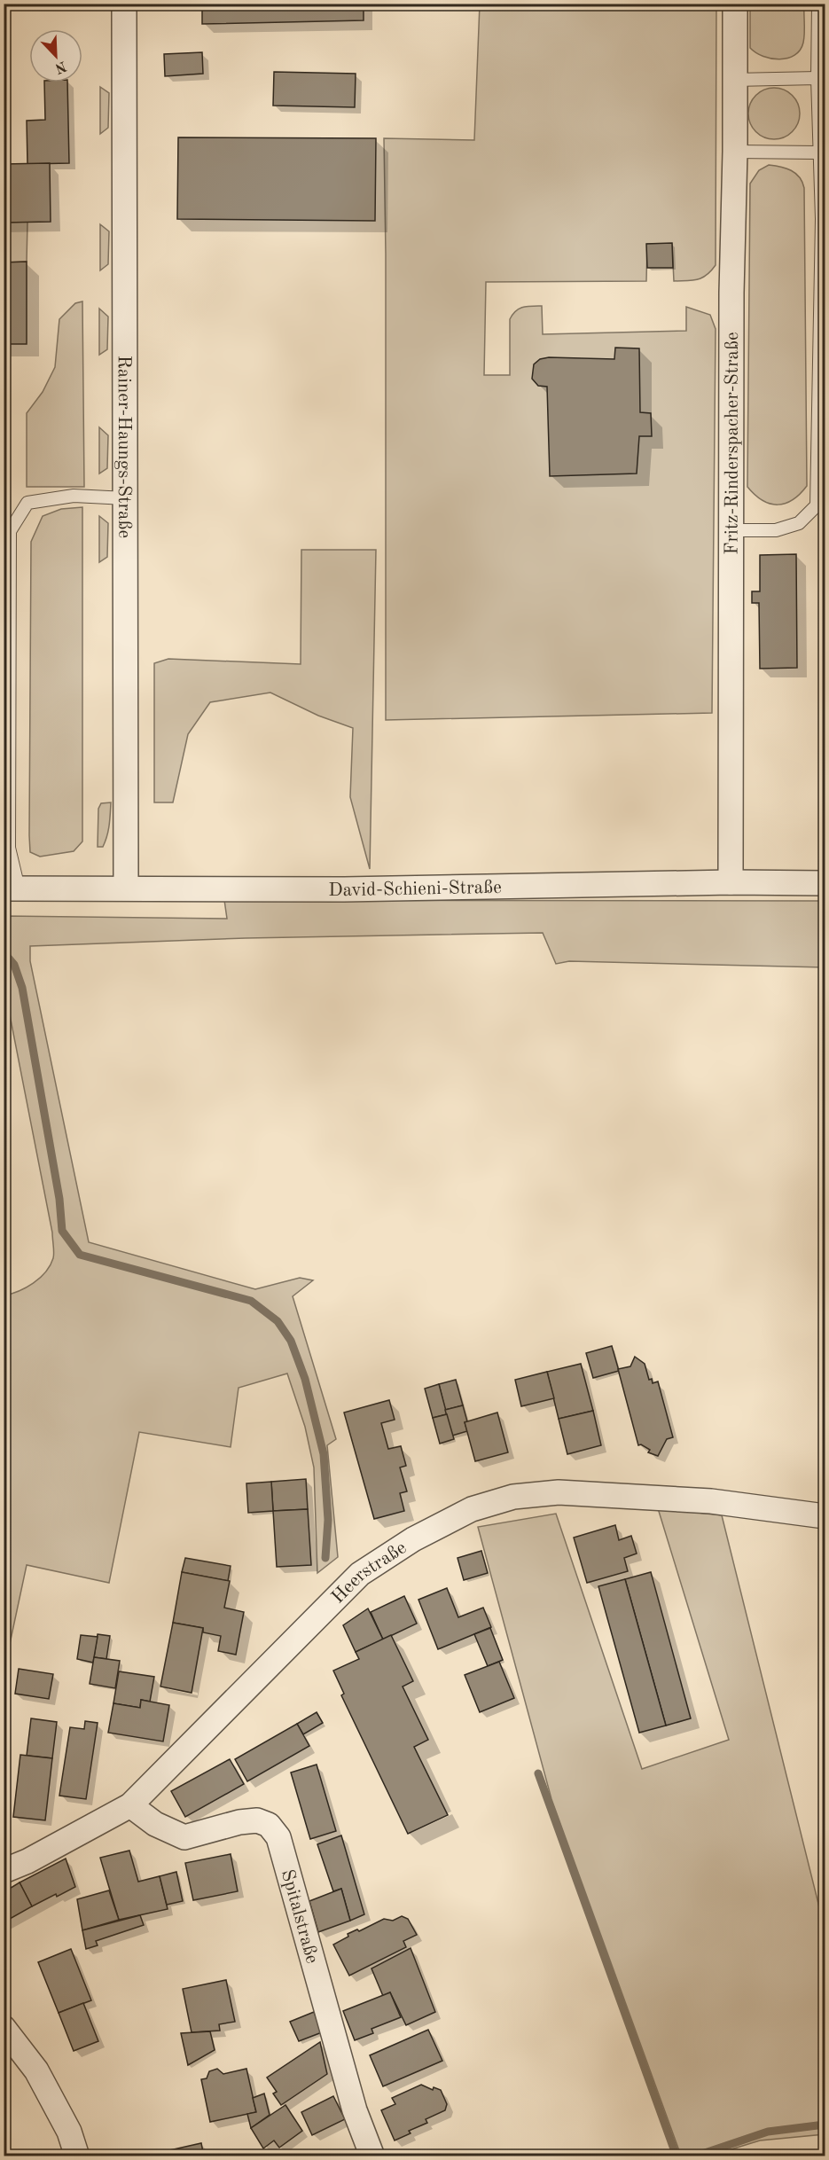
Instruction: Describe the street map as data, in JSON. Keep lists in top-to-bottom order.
{
  "streets": {
    "street": [
      "Fritz-Rinderspacher-Straße",
      "Rainer-Haungs-Straße",
      "David-Schieni-Straße",
      "Heerstraße",
      "Spitalstraße"
    ]
  },
  "crossings": [
    ["Fritz-Rinderspacher-Straße", "David-Schieni-Straße"],
    ["Rainer-Haungs-Straße", "David-Schieni-Straße"],
    ["Heerstraße", "Spitalstraße"]
  ],
  "north": "bottom right"
}
